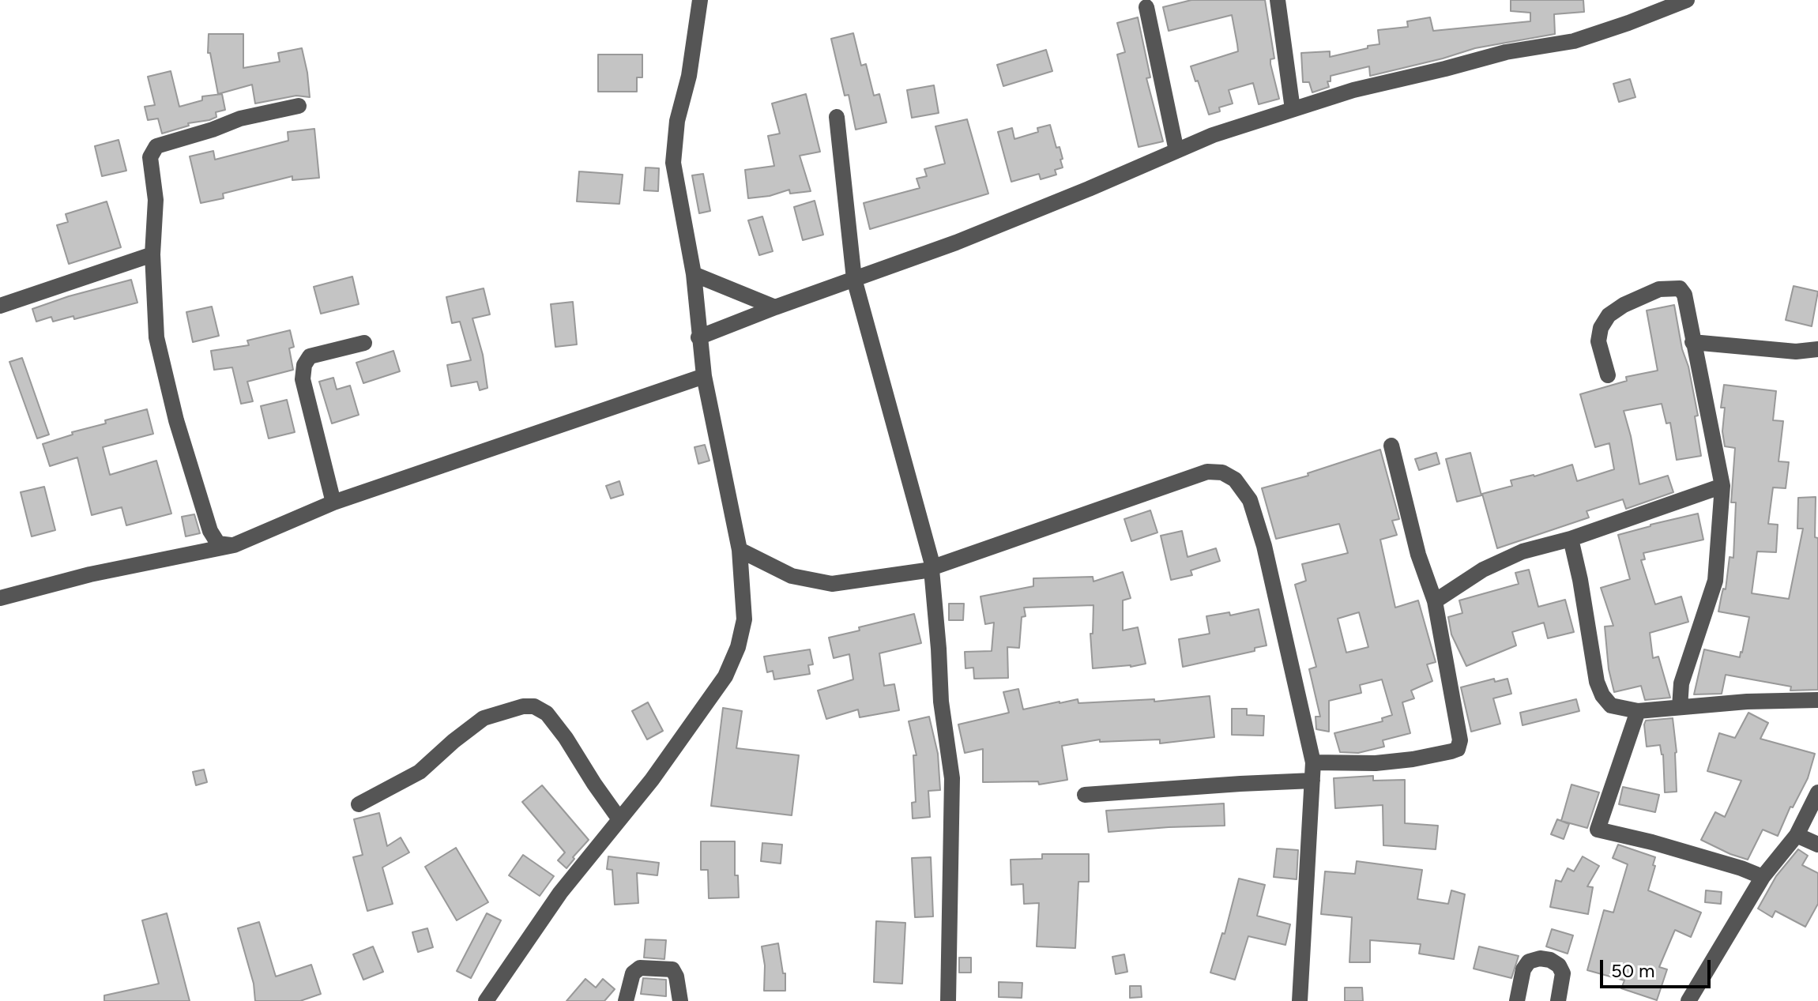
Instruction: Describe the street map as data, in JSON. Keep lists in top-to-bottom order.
{
  "scale_bar": "50 m"
}
